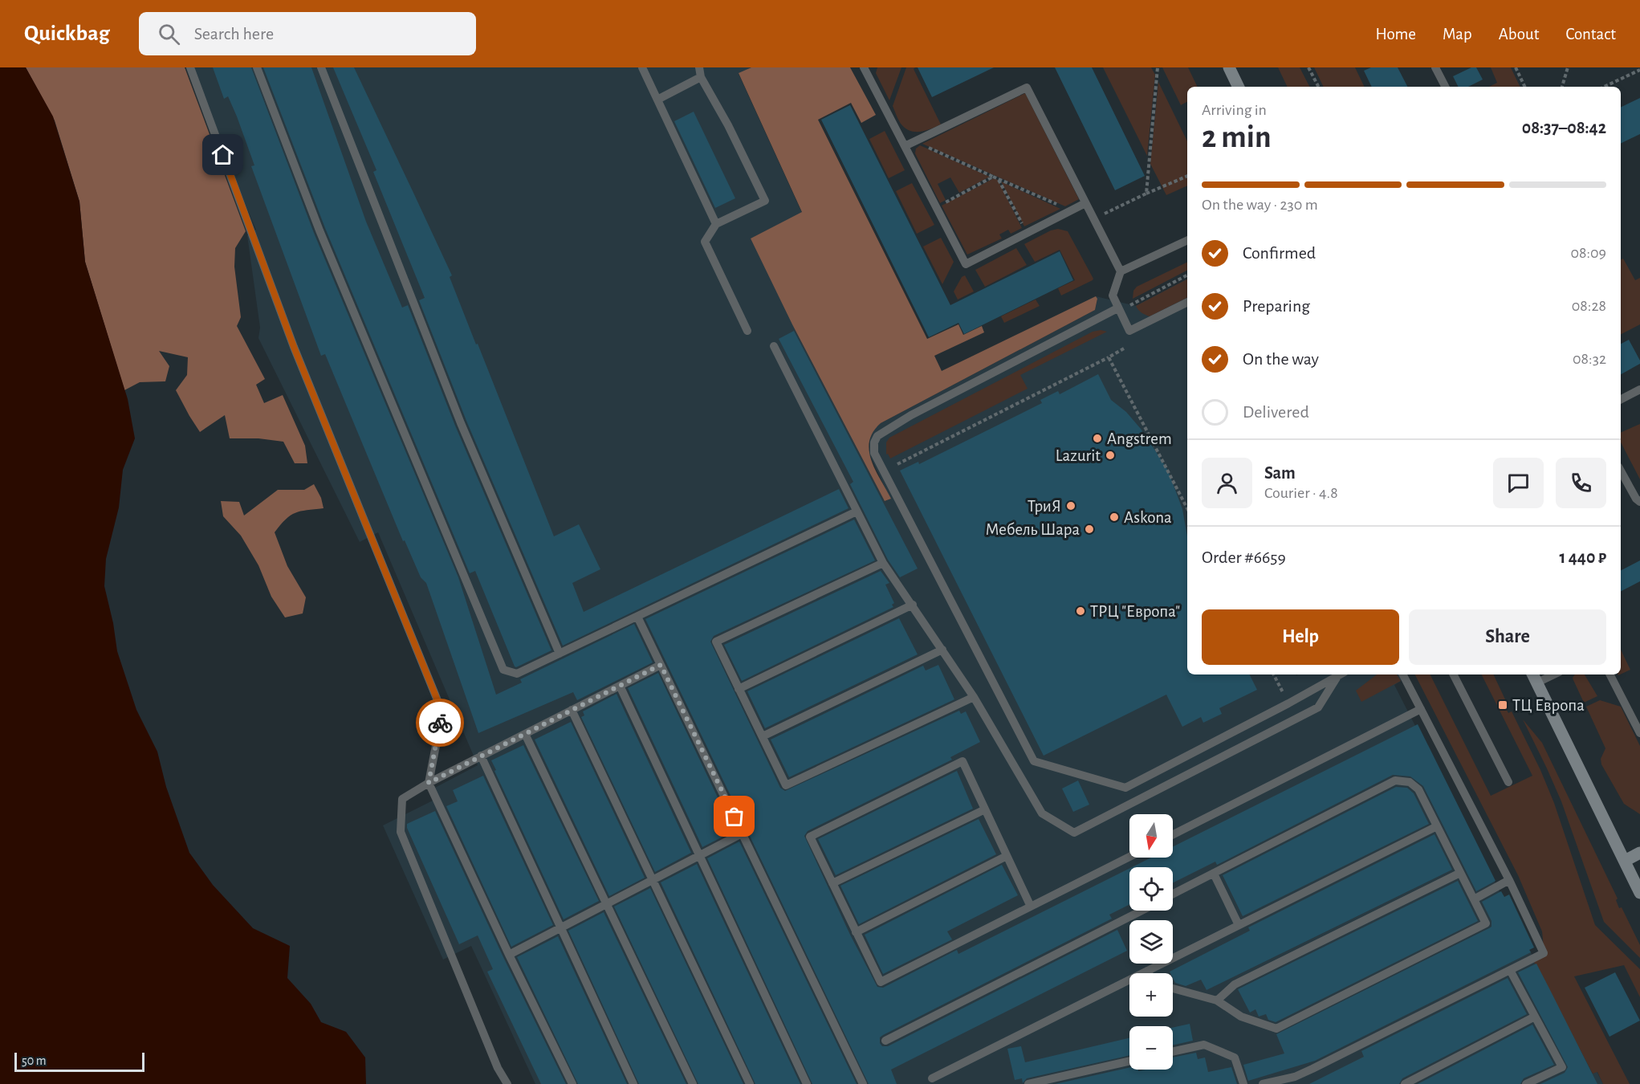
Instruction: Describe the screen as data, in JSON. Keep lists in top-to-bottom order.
{
  "places": {
    "other": [
      "Angstrem",
      "Lazurit",
      "ТриЯ",
      "Askona",
      "Мебель Шара",
      "ТРЦ \"Европа\""
    ],
    "transit": ["ТЦ Европа"]
  },
  "scale_bar": "50 m",
  "north": "bottom",
  "page": {
    "header": "Quickbag",
    "search": "Search here",
    "nav": [
      "Home",
      "Map",
      "About",
      "Contact"
    ],
    "heading": ["2 min", "Arriving in", "08:37–08:42"],
    "panel": [
      "Sam",
      "Courier · 4.8",
      "Order #6659",
      "1 440 ₽"
    ],
    "bar": "On the way · 230 m",
    "list": [
      ["Confirmed", "08:09"],
      ["Preparing", "08:28"],
      ["On the way", "08:32"],
      "Delivered"
    ],
    "buttons": ["Help", "Share"],
    "map_buttons": ["+", "−"],
    "scale": "50 m"
  }
}
